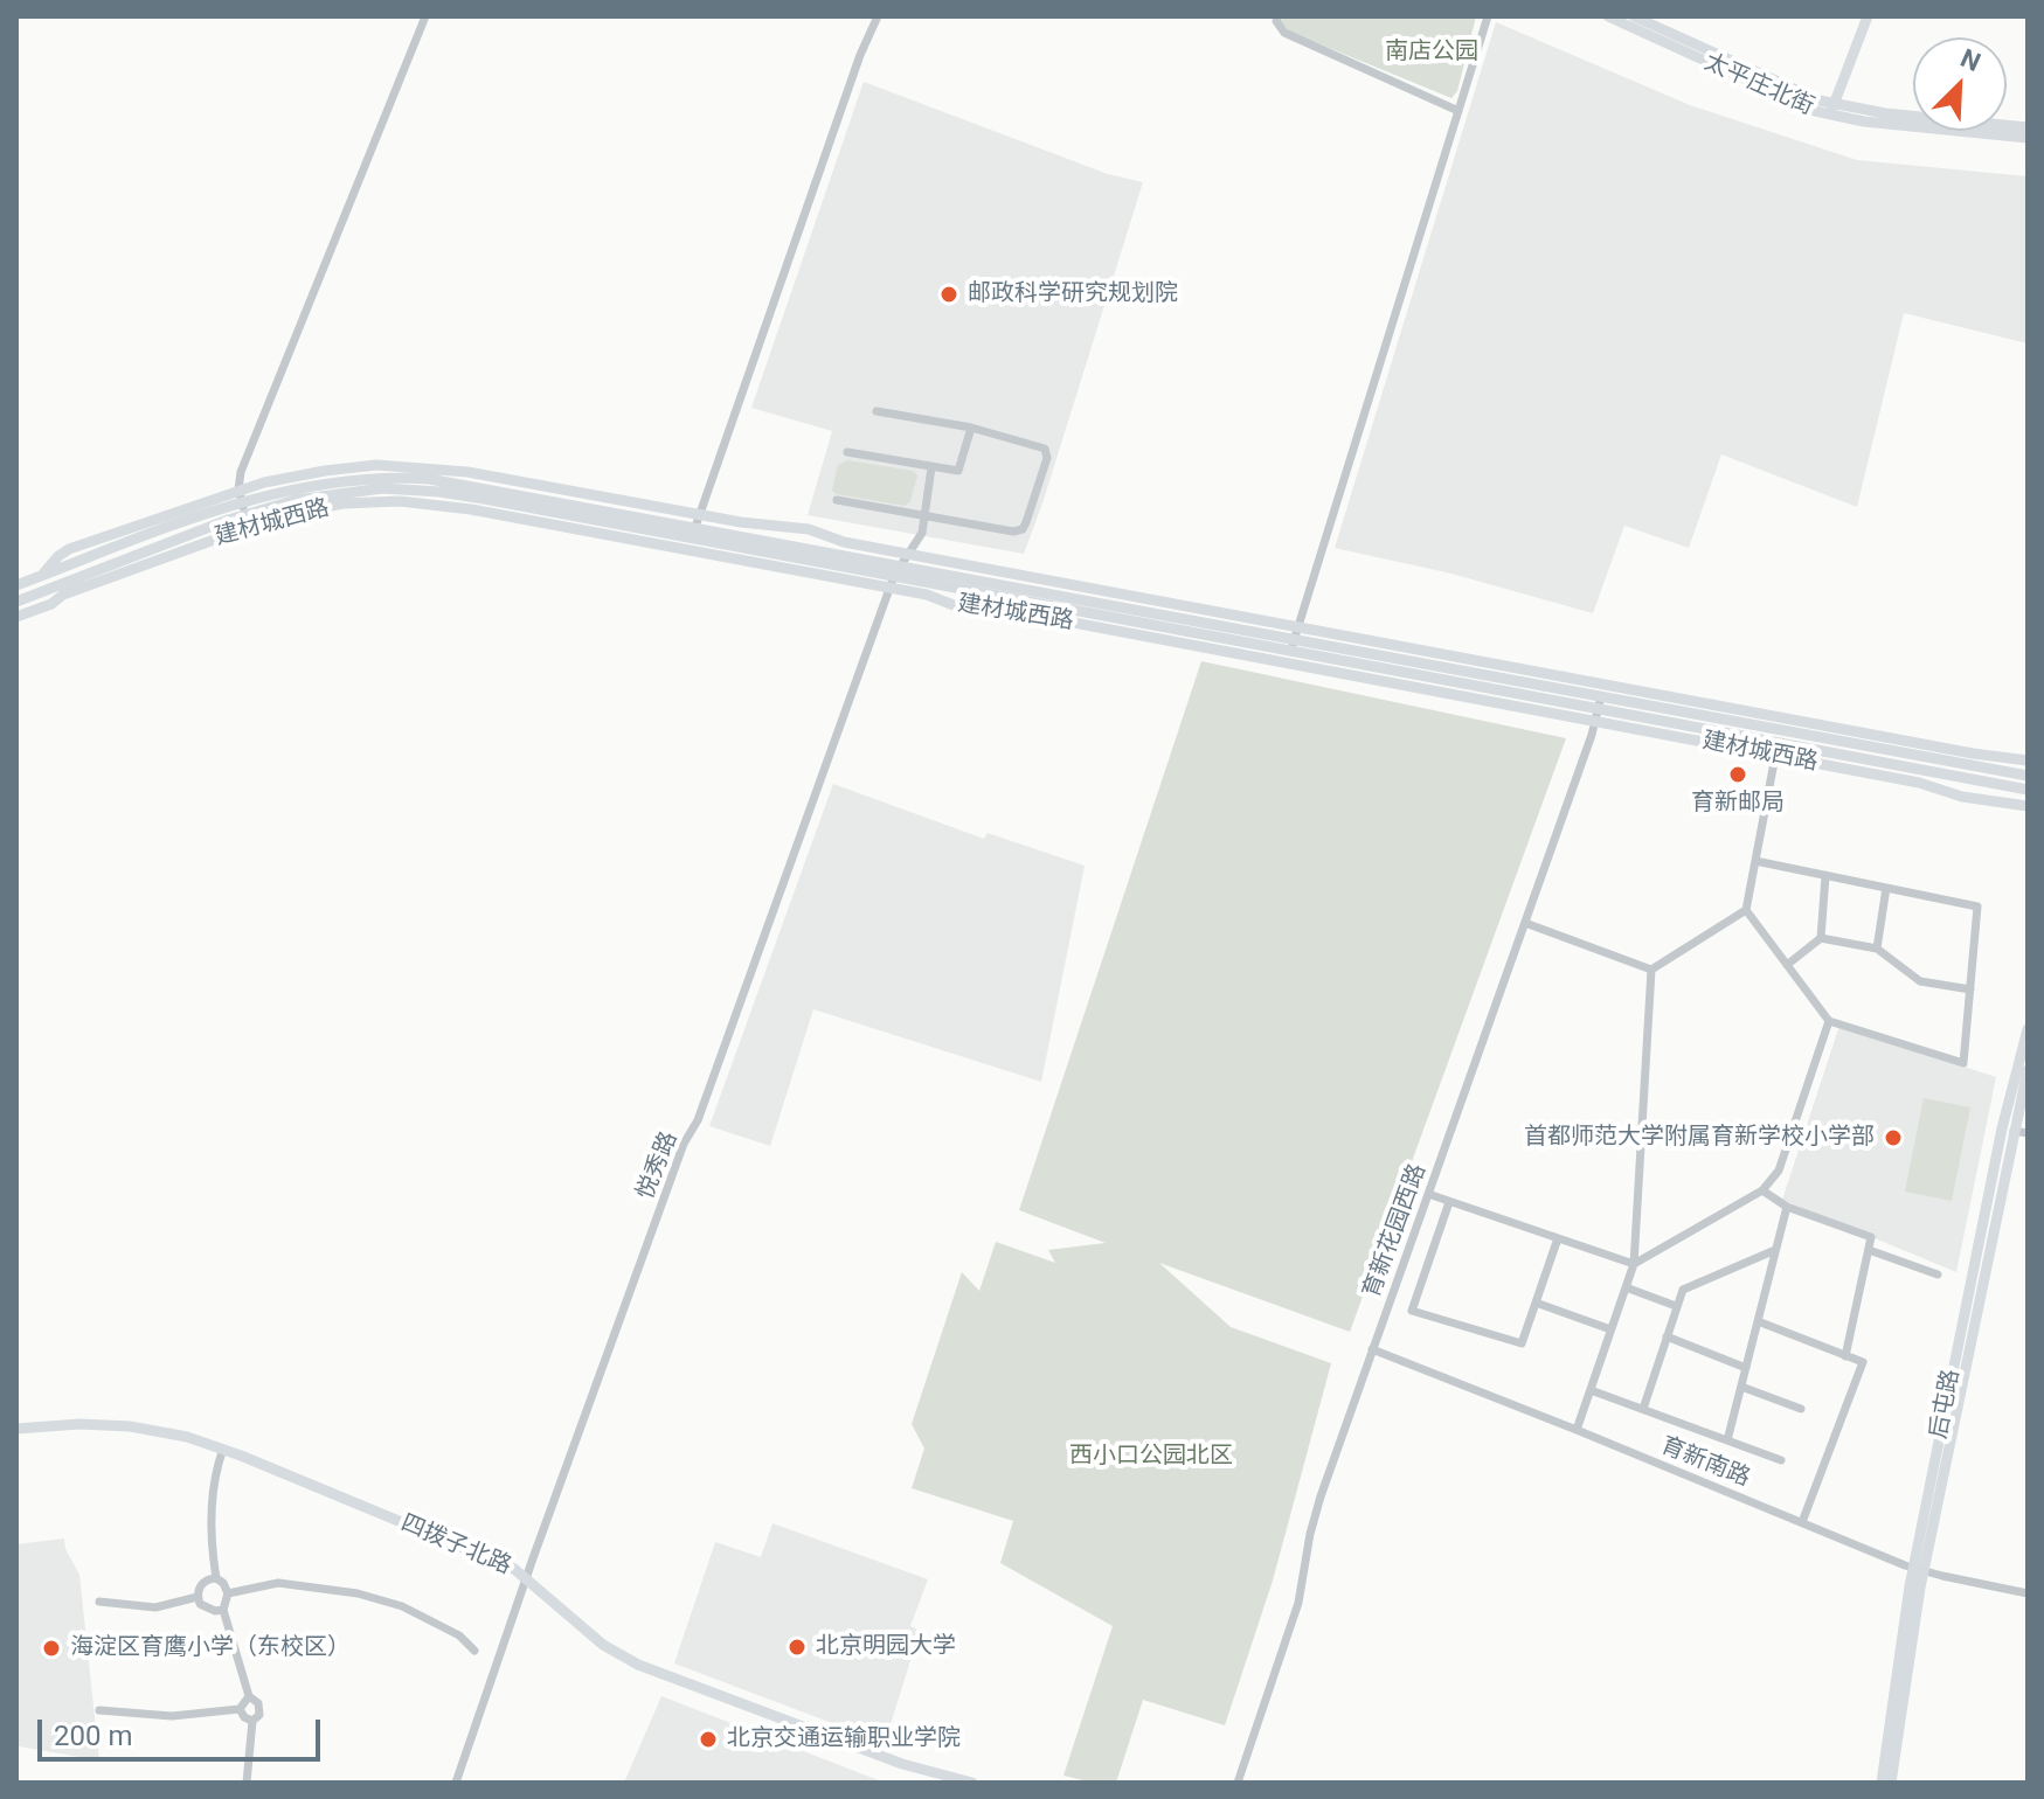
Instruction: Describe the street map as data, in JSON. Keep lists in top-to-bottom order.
{
  "streets": {
    "main road": [
      "太平庄北街",
      "建材城西路",
      "后屯路",
      "四拨子北路"
    ],
    "street": ["悦秀路", "育新花园西路", "育新南路"]
  },
  "crossings": [
    ["建材城西路", "悦秀路"],
    ["建材城西路", "育新花园西路"],
    ["悦秀路", "四拨子北路"],
    ["育新花园西路", "育新南路"],
    ["后屯路", "育新南路"]
  ],
  "parks": ["南店公园", "西小口公园北区"],
  "places": [
    "邮政科学研究规划院",
    "育新邮局",
    "首都师范大学附属育新学校小学部",
    "北京明园大学",
    "海淀区育鹰小学（东校区）",
    "北京交通运输职业学院"
  ],
  "scale_bar": "200 m",
  "north": "top right"
}
